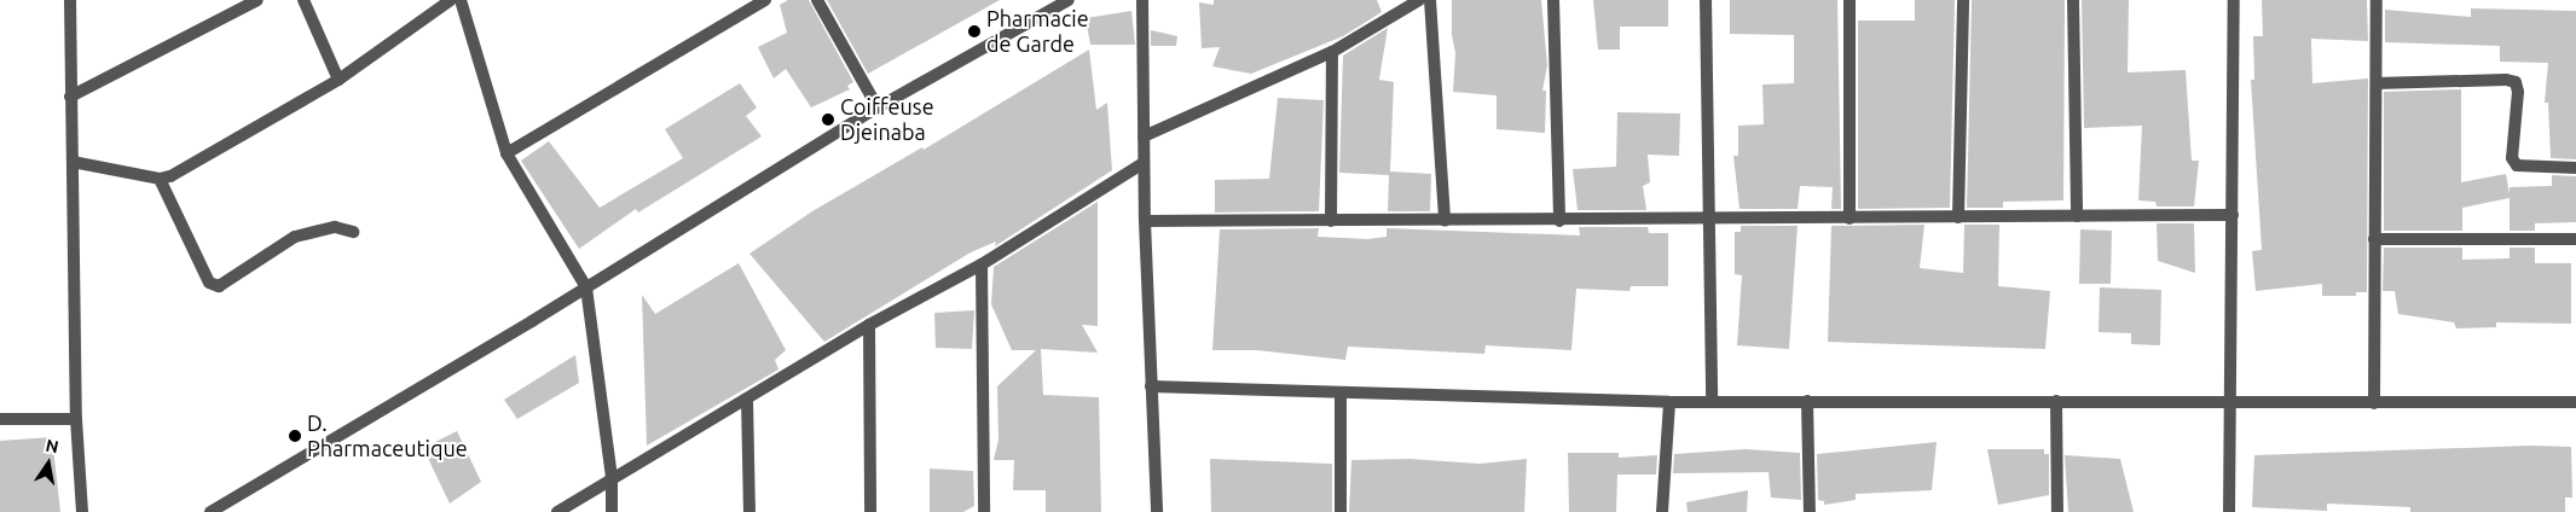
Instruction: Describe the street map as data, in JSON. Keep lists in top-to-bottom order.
{
  "places": ["Pharmacie de Garde", "Coiffeuse Djeinaba", "D. Pharmaceutique"],
  "north": "top"
}
